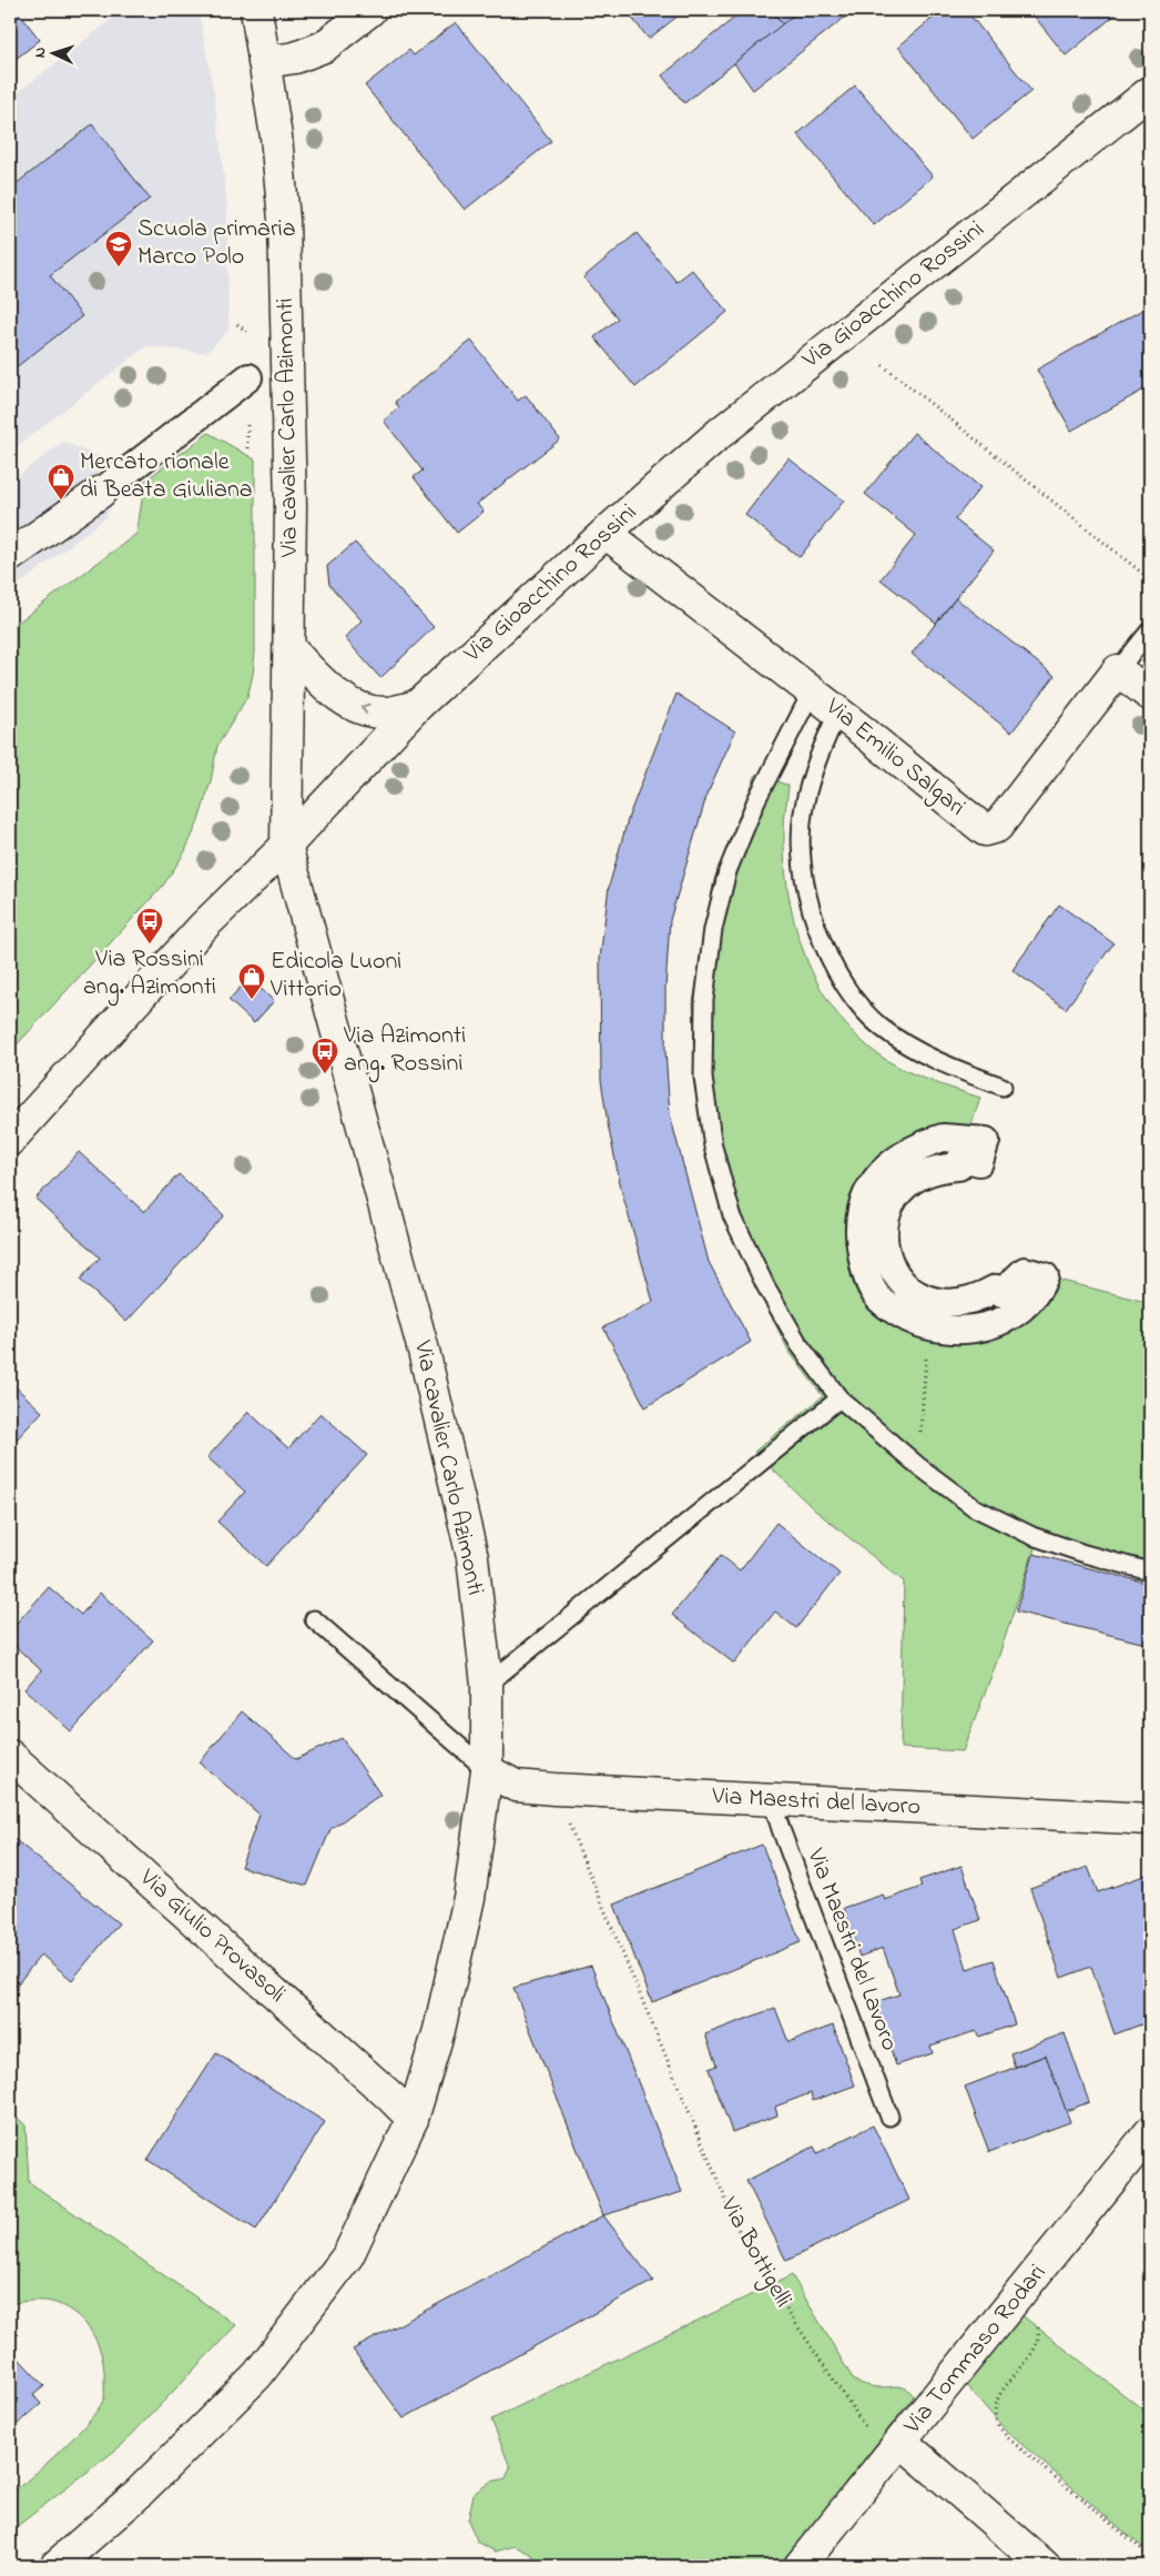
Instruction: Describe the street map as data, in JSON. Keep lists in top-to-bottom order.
{
  "streets": {
    "street": [
      "Via Gioacchino Rossini",
      "Via cavalier Carlo Azimonti",
      "Via Emilio Salgari",
      "Via Maestri del lavoro",
      "Via Giulio Provasoli",
      "Via Tommaso Rodari"
    ],
    "lane": ["Via Maestri del Lavoro"],
    "path": ["Via Bottigelli"]
  },
  "crossings": [
    ["Via Gioacchino Rossini", "Via cavalier Carlo Azimonti"],
    ["Via Gioacchino Rossini", "Via Emilio Salgari"],
    ["Via cavalier Carlo Azimonti", "Via Maestri del lavoro"],
    ["Via cavalier Carlo Azimonti", "Via Giulio Provasoli"],
    ["Via Maestri del lavoro", "Via Maestri del Lavoro"],
    ["Via Bottigelli", "Via Tommaso Rodari"]
  ],
  "places": {
    "school or university": ["Scuola primaria Marco Polo"],
    "shop": ["Mercato rionale di Beata Giuliana", "Edicola Luoni Vittorio"],
    "bus stop": ["Via Rossini ang. Azimonti", "Via Azimonti ang. Rossini"]
  },
  "north": "left"
}
